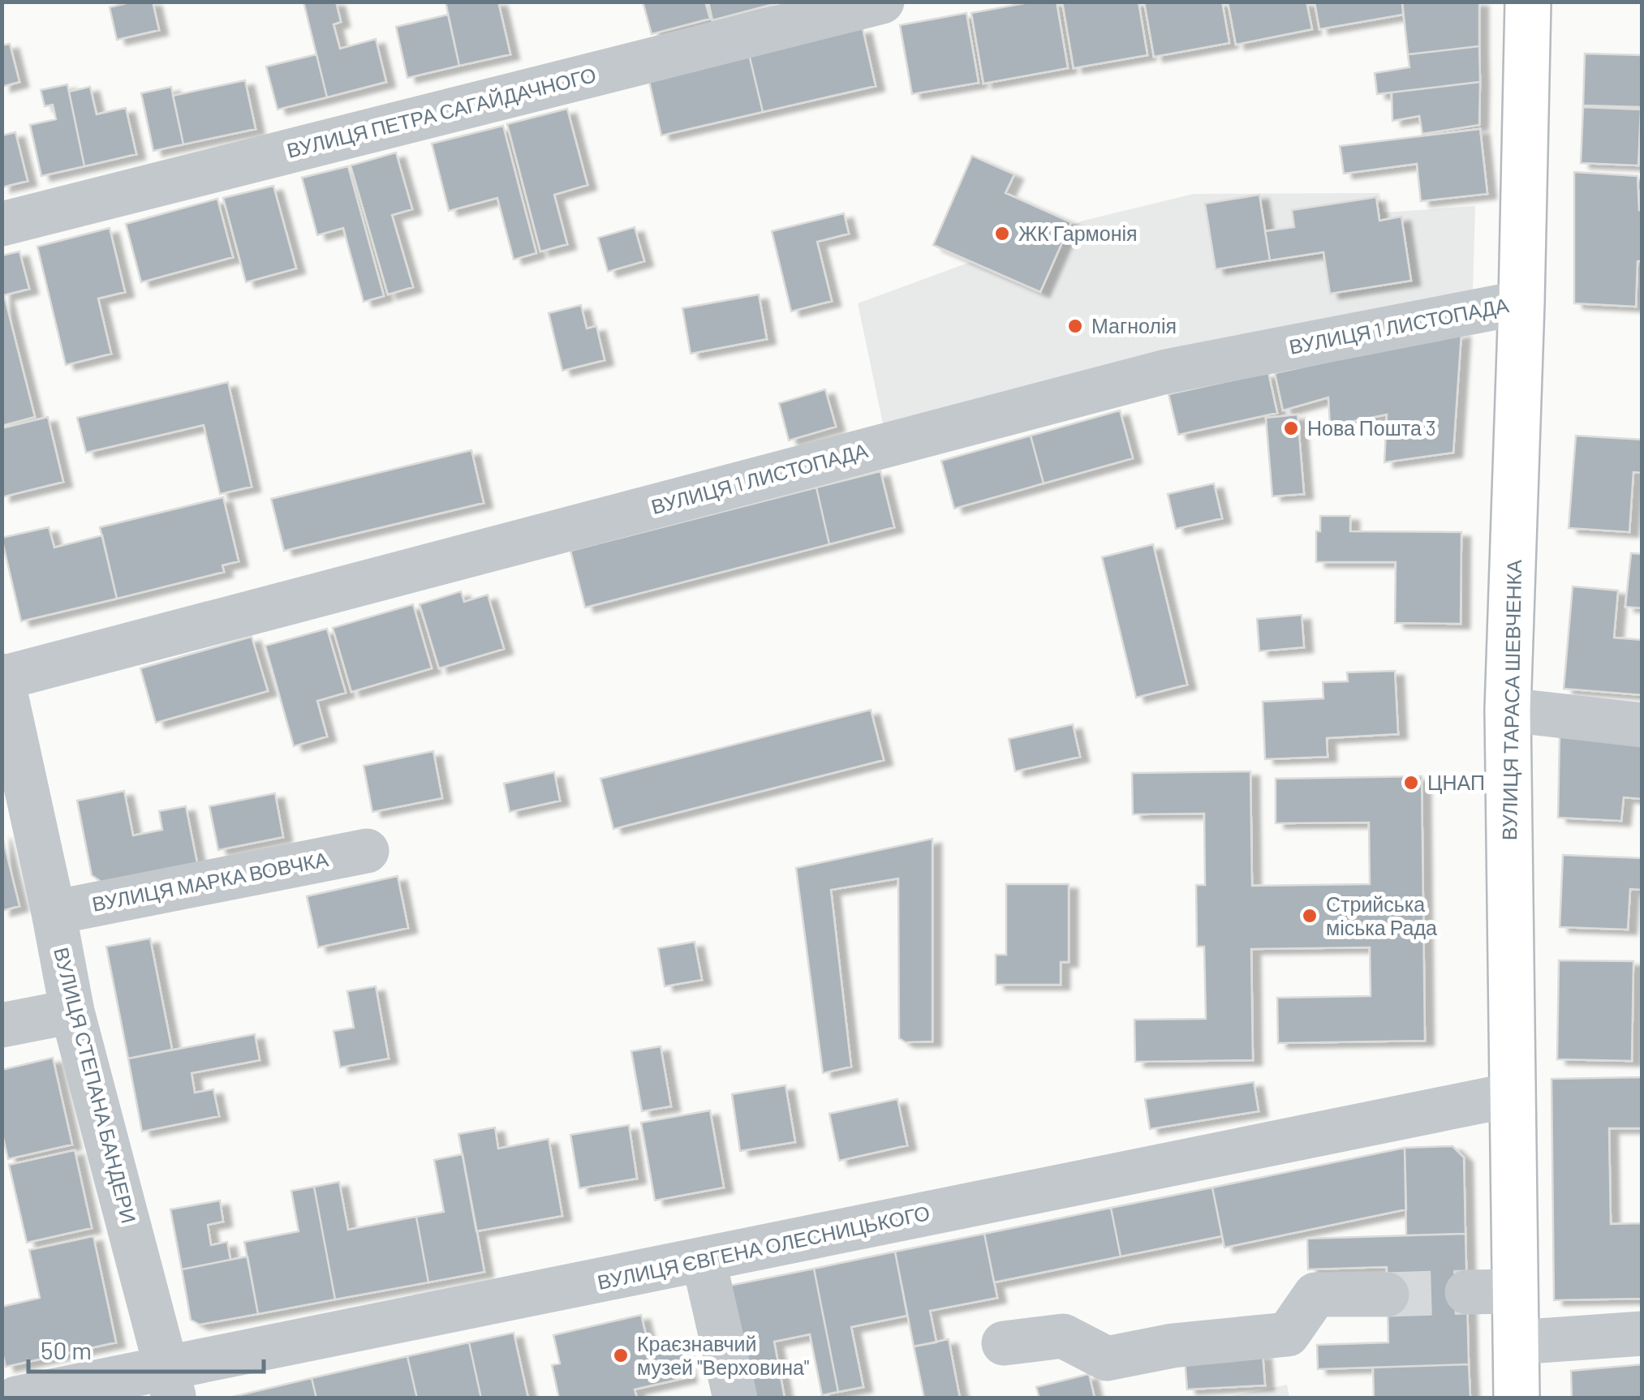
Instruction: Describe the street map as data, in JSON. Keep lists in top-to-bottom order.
{
  "streets": {
    "main road": ["ВУЛИЦЯ ТАРАСА ШЕВЧЕНКА"],
    "street": [
      "ВУЛИЦЯ ПЕТРА САГАЙДАЧНОГО",
      "ВУЛИЦЯ 1 ЛИСТОПАДА",
      "ВУЛИЦЯ МАРКА ВОВЧКА",
      "ВУЛИЦЯ СТЕПАНА БАНДЕРИ",
      "ВУЛИЦЯ ЄВГЕНА ОЛЕСНИЦЬКОГО"
    ]
  },
  "crossings": [
    ["ВУЛИЦЯ 1 ЛИСТОПАДА", "ВУЛИЦЯ ТАРАСА ШЕВЧЕНКА"],
    ["ВУЛИЦЯ 1 ЛИСТОПАДА", "ВУЛИЦЯ СТЕПАНА БАНДЕРИ"],
    ["ВУЛИЦЯ ТАРАСА ШЕВЧЕНКА", "ВУЛИЦЯ ЄВГЕНА ОЛЕСНИЦЬКОГО"],
    ["ВУЛИЦЯ МАРКА ВОВЧКА", "ВУЛИЦЯ СТЕПАНА БАНДЕРИ"],
    ["ВУЛИЦЯ СТЕПАНА БАНДЕРИ", "ВУЛИЦЯ ЄВГЕНА ОЛЕСНИЦЬКОГО"]
  ],
  "places": [
    "ЖК Гармонія",
    "Магнолія",
    "Нова Пошта 3",
    "ЦНАП",
    "Стрийська міська Рада",
    "Краєзнавчий музей \"Верховина\""
  ],
  "scale_bar": "50 m"
}
